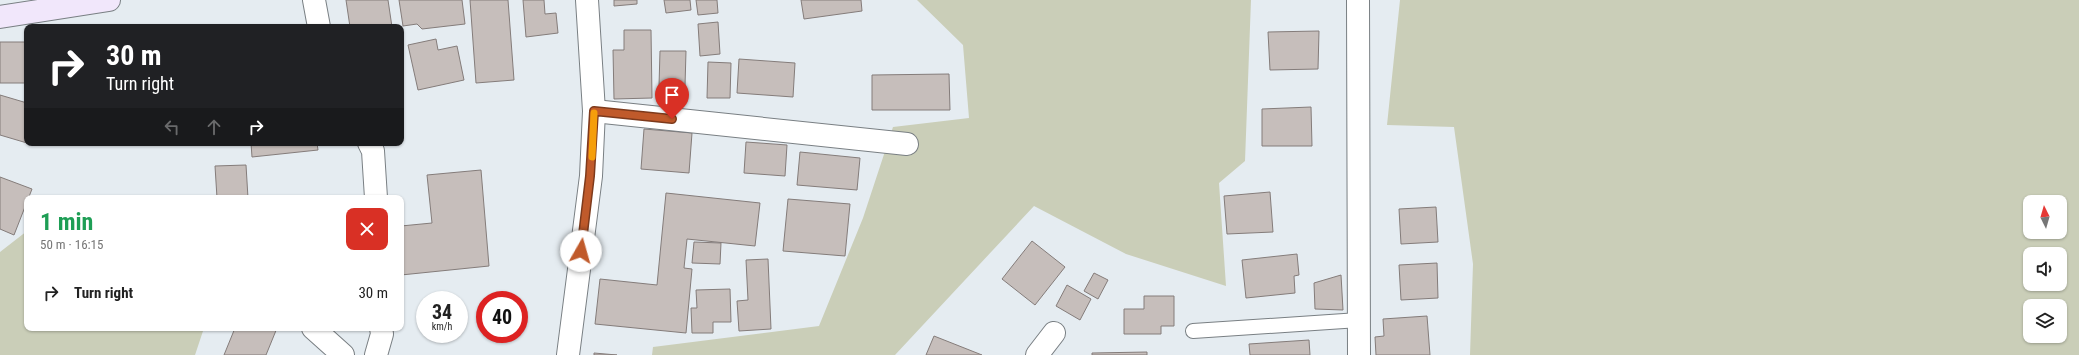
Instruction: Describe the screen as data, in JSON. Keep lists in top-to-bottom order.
{
  "north": "top",
  "page": {
    "turn": ["30 m", "Turn right"],
    "heading": ["1 min", "50 m · 16:15"],
    "list": [
      {
        "name": "Turn right",
        "value": "30 m"
      }
    ],
    "speed": "34 km/h",
    "limit": "40"
  }
}
